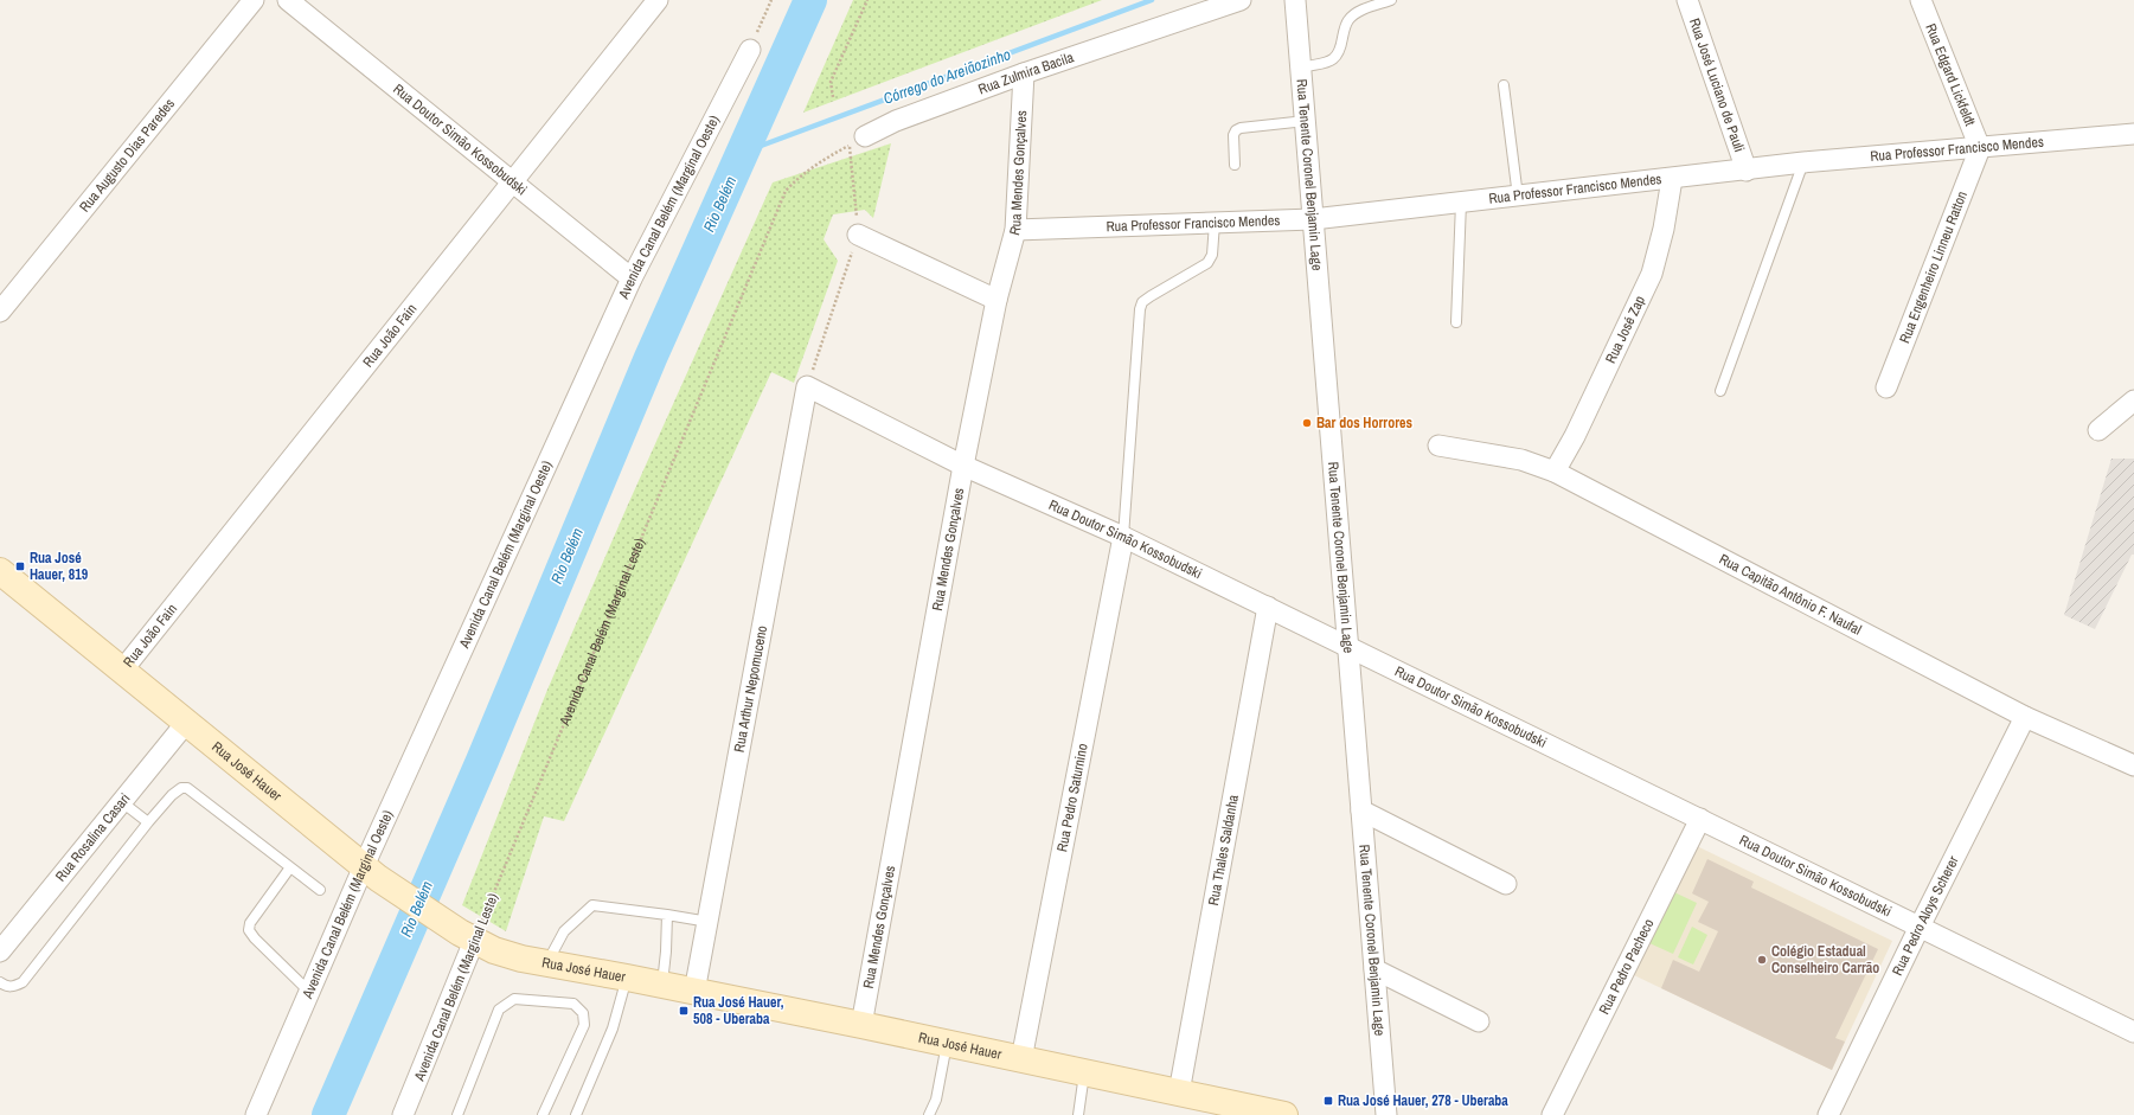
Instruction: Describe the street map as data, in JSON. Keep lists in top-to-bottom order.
{
  "streets": {
    "main road": ["Rua José Hauer"],
    "street": [
      "Rua Zulmira Bacila",
      "Rua Edgard Lickfeldt",
      "Rua José Luciano de Pauli",
      "Rua Doutor Simão Kossobudski",
      "Rua Professor Francisco Mendes",
      "Rua Augusto Dias Paredes",
      "Rua Mendes Gonçalves",
      "Rua Tenente Coronel Benjamin Lage",
      "Avenida Canal Belém (Marginal Oeste)",
      "Rua Engenheiro Linneu Ratton",
      "Rua José Zap",
      "Rua João Fain",
      "Rua Capitão Antônio F. Naufal",
      "Avenida Canal Belém (Marginal Leste)",
      "Rua Arthur Nepomuceno",
      "Rua Pedro Saturnino",
      "Rua Rosalina Casari",
      "Rua Thales Saldanha",
      "Rua Pedro Aloys Scherer",
      "Rua Pedro Pacheco"
    ]
  },
  "crossings": [
    ["Rua Zulmira Bacila", "Rua Mendes Gonçalves"],
    ["Rua Zulmira Bacila", "Avenida Canal Belém (Marginal Leste)"],
    ["Rua Edgard Lickfeldt", "Rua Professor Francisco Mendes"],
    ["Rua Edgard Lickfeldt", "Rua Engenheiro Linneu Ratton"],
    ["Rua José Luciano de Pauli", "Rua Professor Francisco Mendes"],
    ["Rua Doutor Simão Kossobudski", "Rua Mendes Gonçalves"],
    ["Rua Doutor Simão Kossobudski", "Rua Tenente Coronel Benjamin Lage"],
    ["Rua Doutor Simão Kossobudski", "Avenida Canal Belém (Marginal Oeste)"],
    ["Rua Doutor Simão Kossobudski", "Rua João Fain"],
    ["Rua Doutor Simão Kossobudski", "Rua Arthur Nepomuceno"],
    ["Rua Doutor Simão Kossobudski", "Rua Pedro Saturnino"],
    ["Rua Doutor Simão Kossobudski", "Rua Thales Saldanha"],
    ["Rua Doutor Simão Kossobudski", "Rua Pedro Aloys Scherer"],
    ["Rua Doutor Simão Kossobudski", "Rua Pedro Pacheco"],
    ["Rua Professor Francisco Mendes", "Rua Mendes Gonçalves"],
    ["Rua Professor Francisco Mendes", "Rua Tenente Coronel Benjamin Lage"],
    ["Rua Professor Francisco Mendes", "Rua Engenheiro Linneu Ratton"],
    ["Rua Professor Francisco Mendes", "Rua José Zap"],
    ["Rua Mendes Gonçalves", "Rua José Hauer"],
    ["Avenida Canal Belém (Marginal Oeste)", "Rua José Hauer"],
    ["Rua José Zap", "Rua Capitão Antônio F. Naufal"],
    ["Rua João Fain", "Rua José Hauer"],
    ["Rua Capitão Antônio F. Naufal", "Rua Pedro Aloys Scherer"],
    ["Avenida Canal Belém (Marginal Leste)", "Rua José Hauer"],
    ["Rua Arthur Nepomuceno", "Rua José Hauer"],
    ["Rua José Hauer", "Rua Pedro Saturnino"],
    ["Rua José Hauer", "Rua Rosalina Casari"],
    ["Rua José Hauer", "Rua Thales Saldanha"]
  ],
  "water": ["Córrego do Areiãozinho", "Rio Belém"],
  "places": {
    "other": ["Bar dos Horrores", "Colégio Estadual Conselheiro Carrão"],
    "transit": ["Rua José Hauer, 819", "Rua José Hauer, 508 - Uberaba", "Rua José Hauer, 278 - Uberaba"]
  }
}
